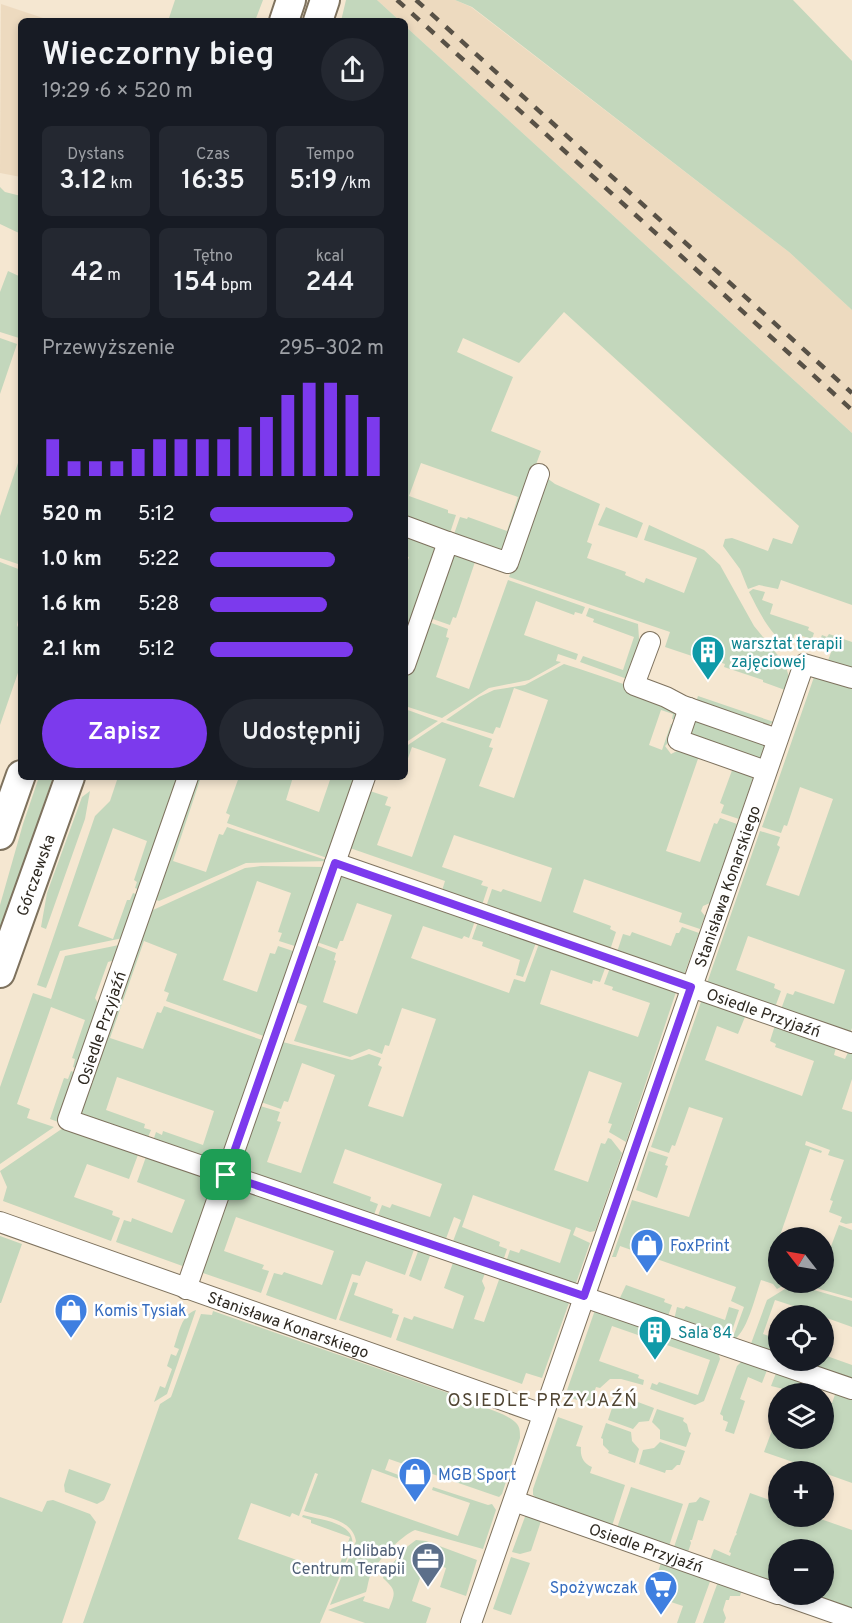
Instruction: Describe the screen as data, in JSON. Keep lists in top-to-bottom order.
{
  "streets": {
    "main road": ["Górczewska"],
    "street": ["Stanisława Konarskiego", "Osiedle Przyjaźń"]
  },
  "crossings": [
    ["Stanisława Konarskiego", "Osiedle Przyjaźń"]
  ],
  "districts": ["OSIEDLE PRZYJAŹŃ"],
  "places": {
    "building": ["warsztat terapii zajęciowej", "Sala 84"],
    "shop": ["FoxPrint", "Komis Tysiak", "MGB Sport"],
    "office": ["Holibaby Centrum Terapii"],
    "supermarket": ["Spożywczak"]
  },
  "north": "top left",
  "page": {
    "heading": ["Wieczorny bieg", "19:29 · 6 × 520 m"],
    "stats": [
      ["Dystans", "3.12 km"],
      ["Czas", "16:35"],
      ["Tempo", "5:19 /km"],
      ["42 m"],
      ["Tętno", "154 bpm"],
      ["kcal", "244"]
    ],
    "chart": ["Przewyższenie", "295–302 m"],
    "list": [
      {
        "name": "520 m",
        "note": "5:12"
      },
      {
        "name": "1.0 km",
        "note": "5:22"
      },
      {
        "name": "1.6 km",
        "note": "5:28"
      },
      {
        "name": "2.1 km",
        "note": "5:12"
      }
    ],
    "buttons": ["Zapisz", "Udostępnij"],
    "map_buttons": ["+", "−"]
  }
}
